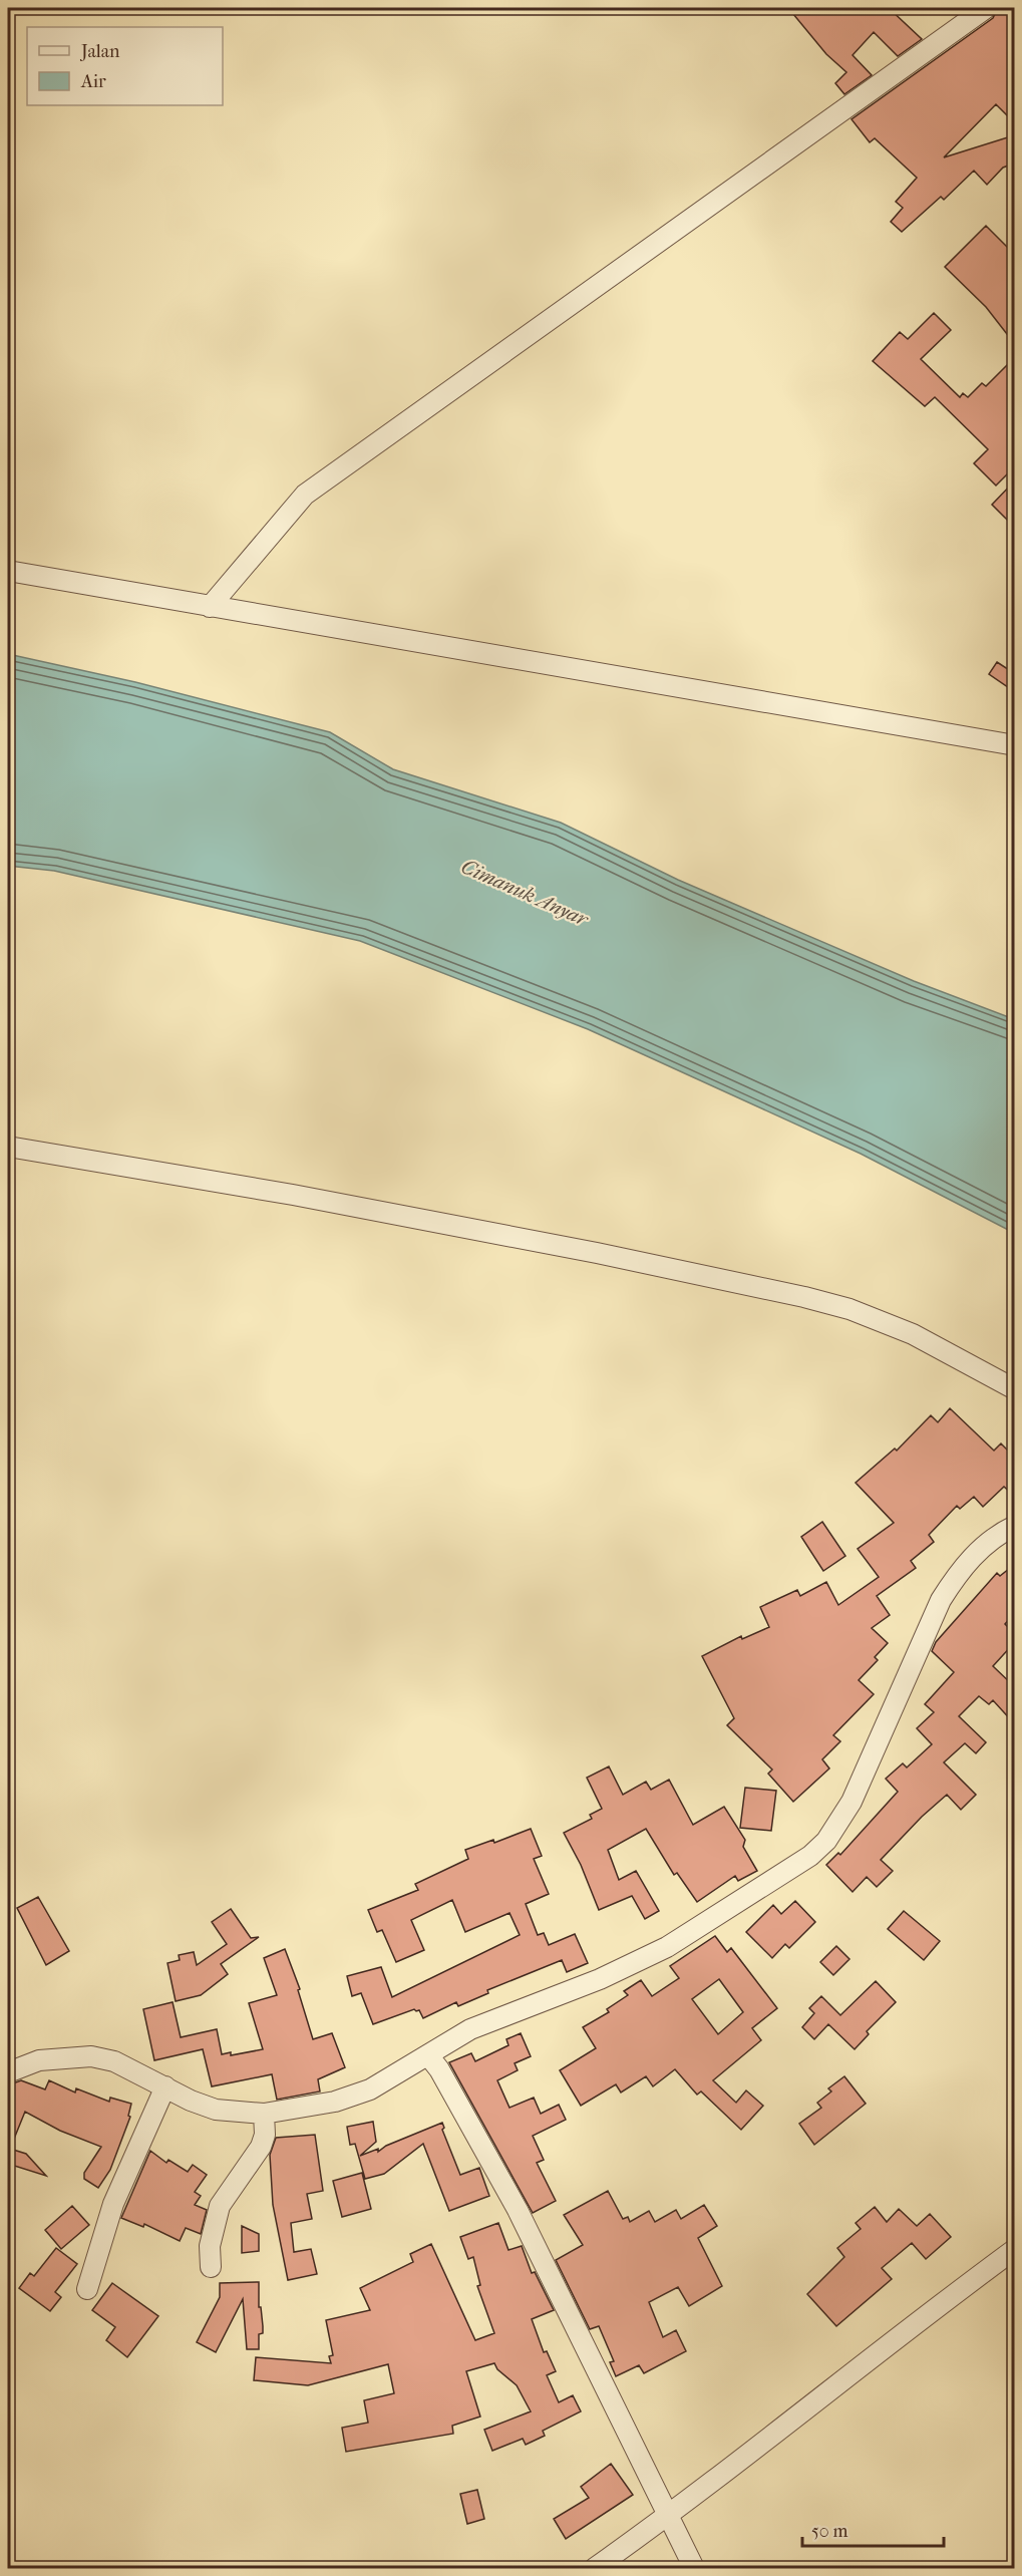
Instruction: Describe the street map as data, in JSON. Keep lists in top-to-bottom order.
{
  "water": ["Cimanuk Anyar"],
  "legend": ["Jalan", "Air"],
  "scale_bar": "50 m"
}
